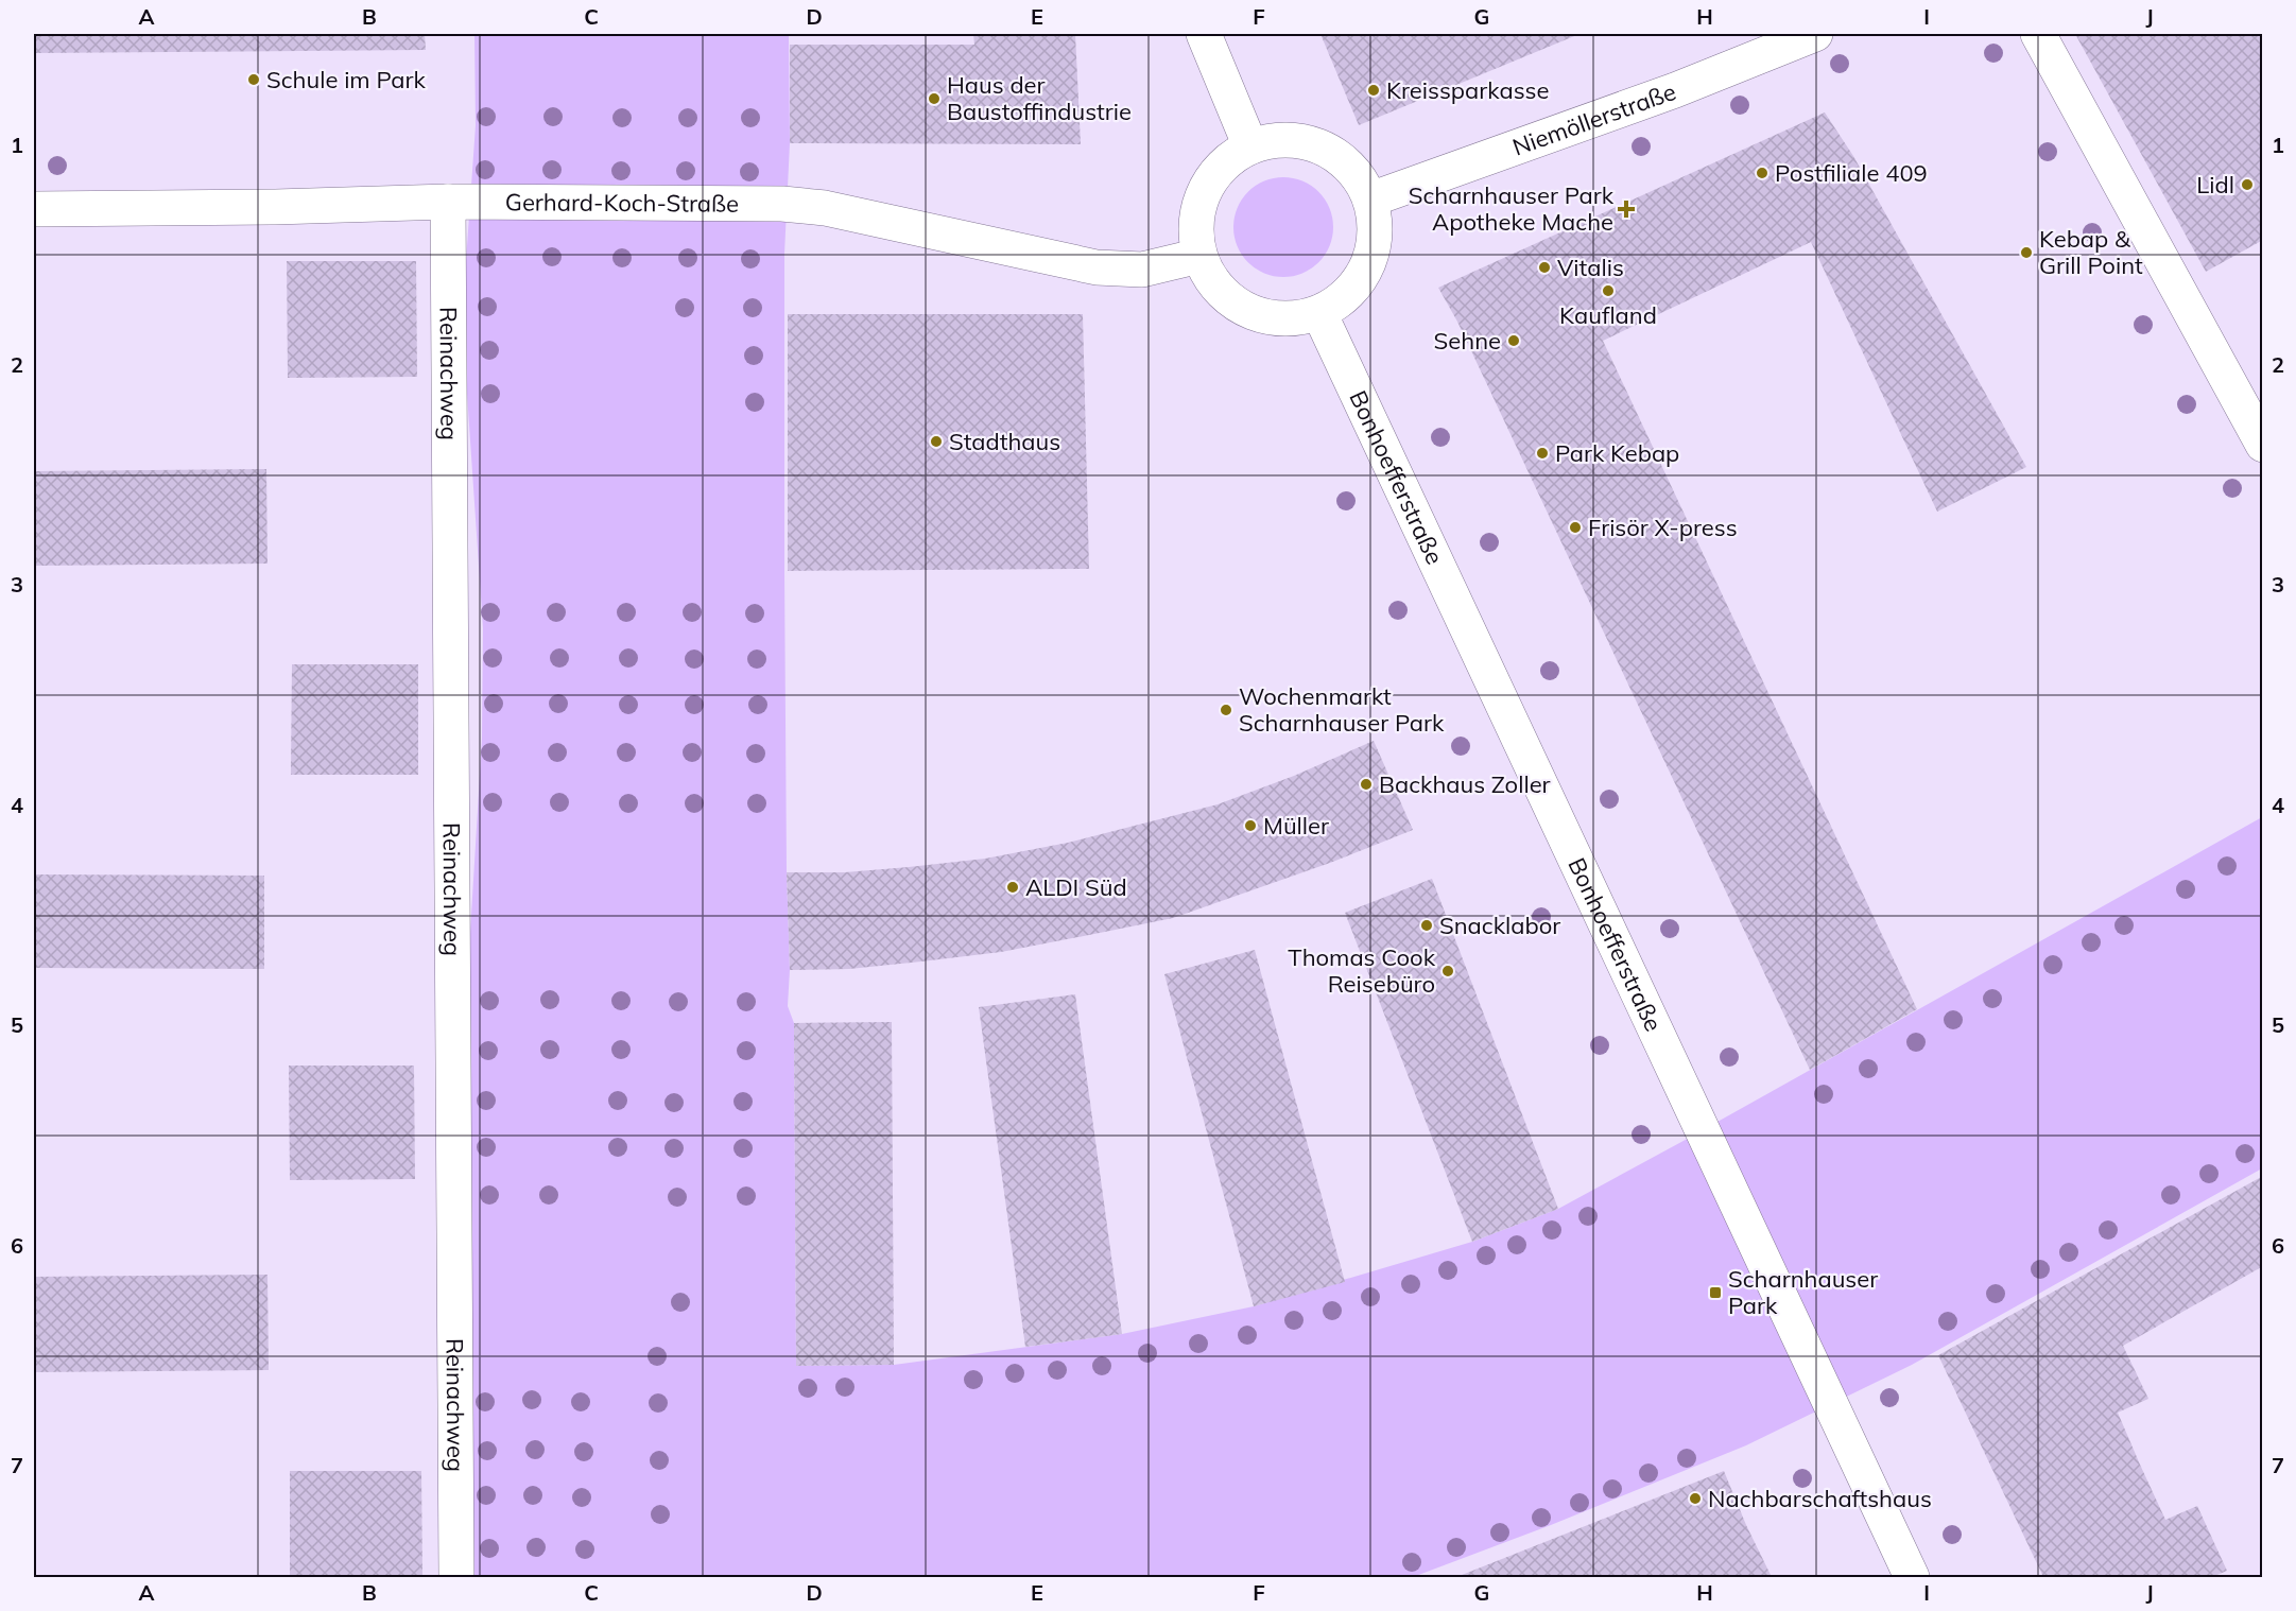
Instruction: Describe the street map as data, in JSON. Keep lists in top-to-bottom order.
{
  "streets": {
    "street": [
      "Niemöllerstraße",
      "Gerhard-Koch-Straße",
      "Reinachweg",
      "Bonhoefferstraße"
    ]
  },
  "crossings": [
    ["Niemöllerstraße", "Gerhard-Koch-Straße"],
    ["Niemöllerstraße", "Bonhoefferstraße"],
    ["Gerhard-Koch-Straße", "Reinachweg"],
    ["Gerhard-Koch-Straße", "Bonhoefferstraße"]
  ],
  "places": {
    "other": [
      "Schule im Park",
      "Kreissparkasse",
      "Haus der Baustoffindustrie",
      "Postfiliale 409",
      "Lidl",
      "Kebap & Grill Point",
      "Vitalis",
      "Kaufland",
      "Sehne",
      "Stadthaus",
      "Park Kebap",
      "Frisör X-press",
      "Wochenmarkt Scharnhauser Park",
      "Backhaus Zoller",
      "Müller",
      "ALDI Süd",
      "Snacklabor",
      "Thomas Cook Reisebüro",
      "Nachbarschaftshaus"
    ],
    "health": ["Scharnhauser Park Apotheke Mache"],
    "transit": ["Scharnhauser Park"]
  },
  "grid": {
    "columns": [
      "A",
      "B",
      "C",
      "D",
      "E",
      "F",
      "G",
      "H",
      "I",
      "J"
    ],
    "rows": [
      "1",
      "2",
      "3",
      "4",
      "5",
      "6",
      "7"
    ]
  }
}
